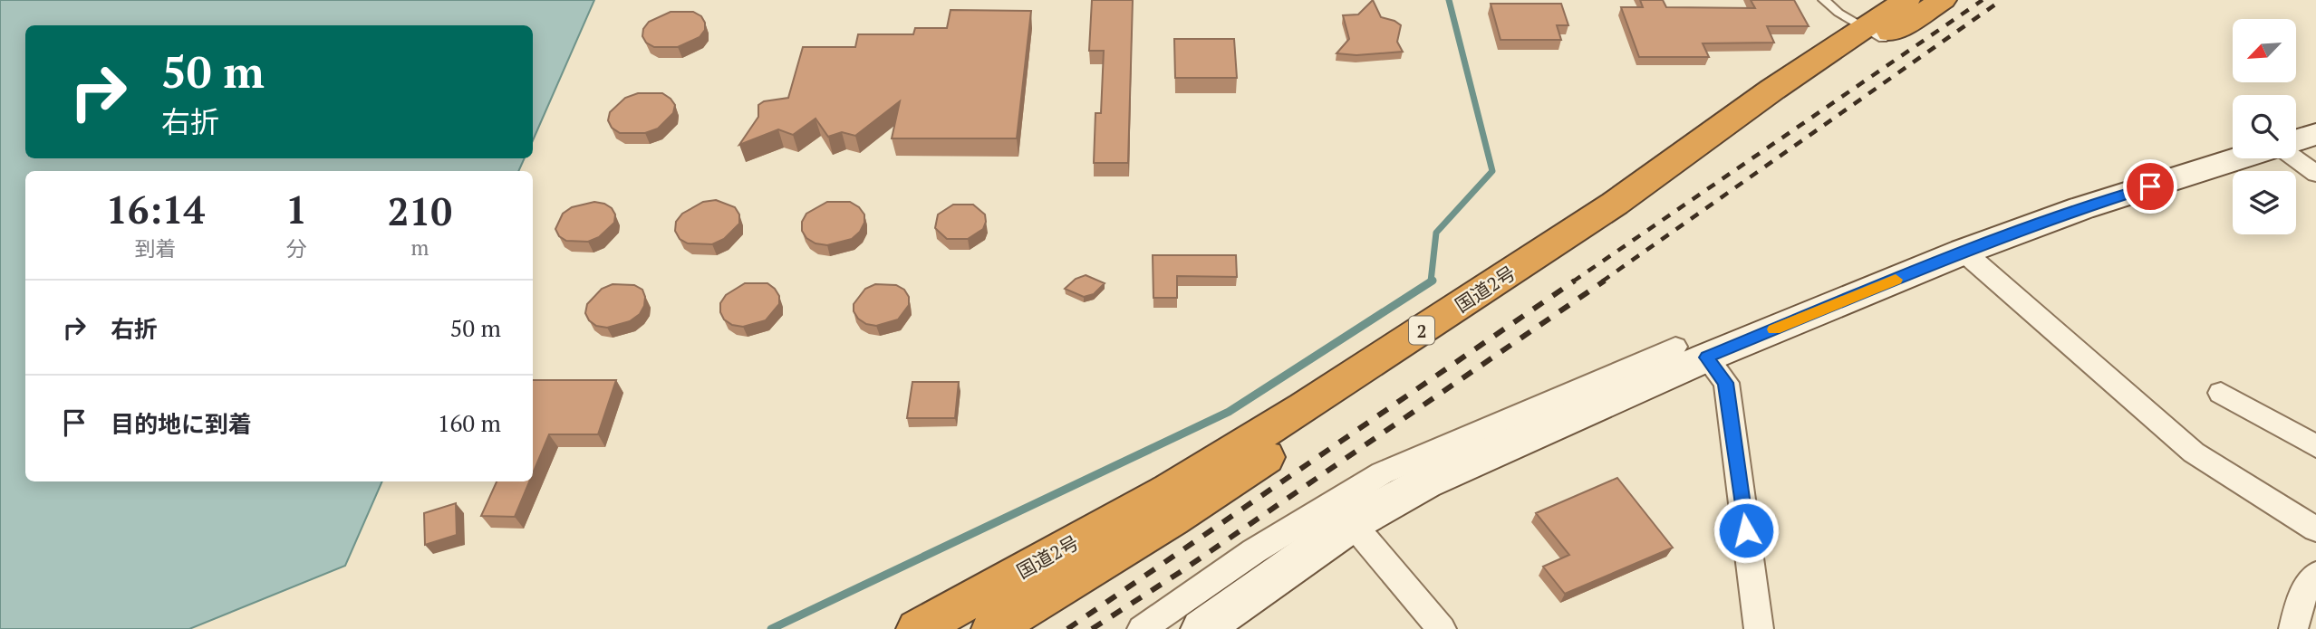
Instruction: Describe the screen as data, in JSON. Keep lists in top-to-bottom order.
{
  "streets": {
    "highway": ["国道2号", "2"]
  },
  "north": "bottom left",
  "page": {
    "turn": ["50 m", "右折"],
    "eta": [
      "16:14",
      "到着",
      "1",
      "分",
      "210",
      "m"
    ],
    "list": [
      {
        "name": "右折",
        "value": "50 m"
      },
      {
        "name": "目的地に到着",
        "value": "160 m"
      }
    ]
  }
}
